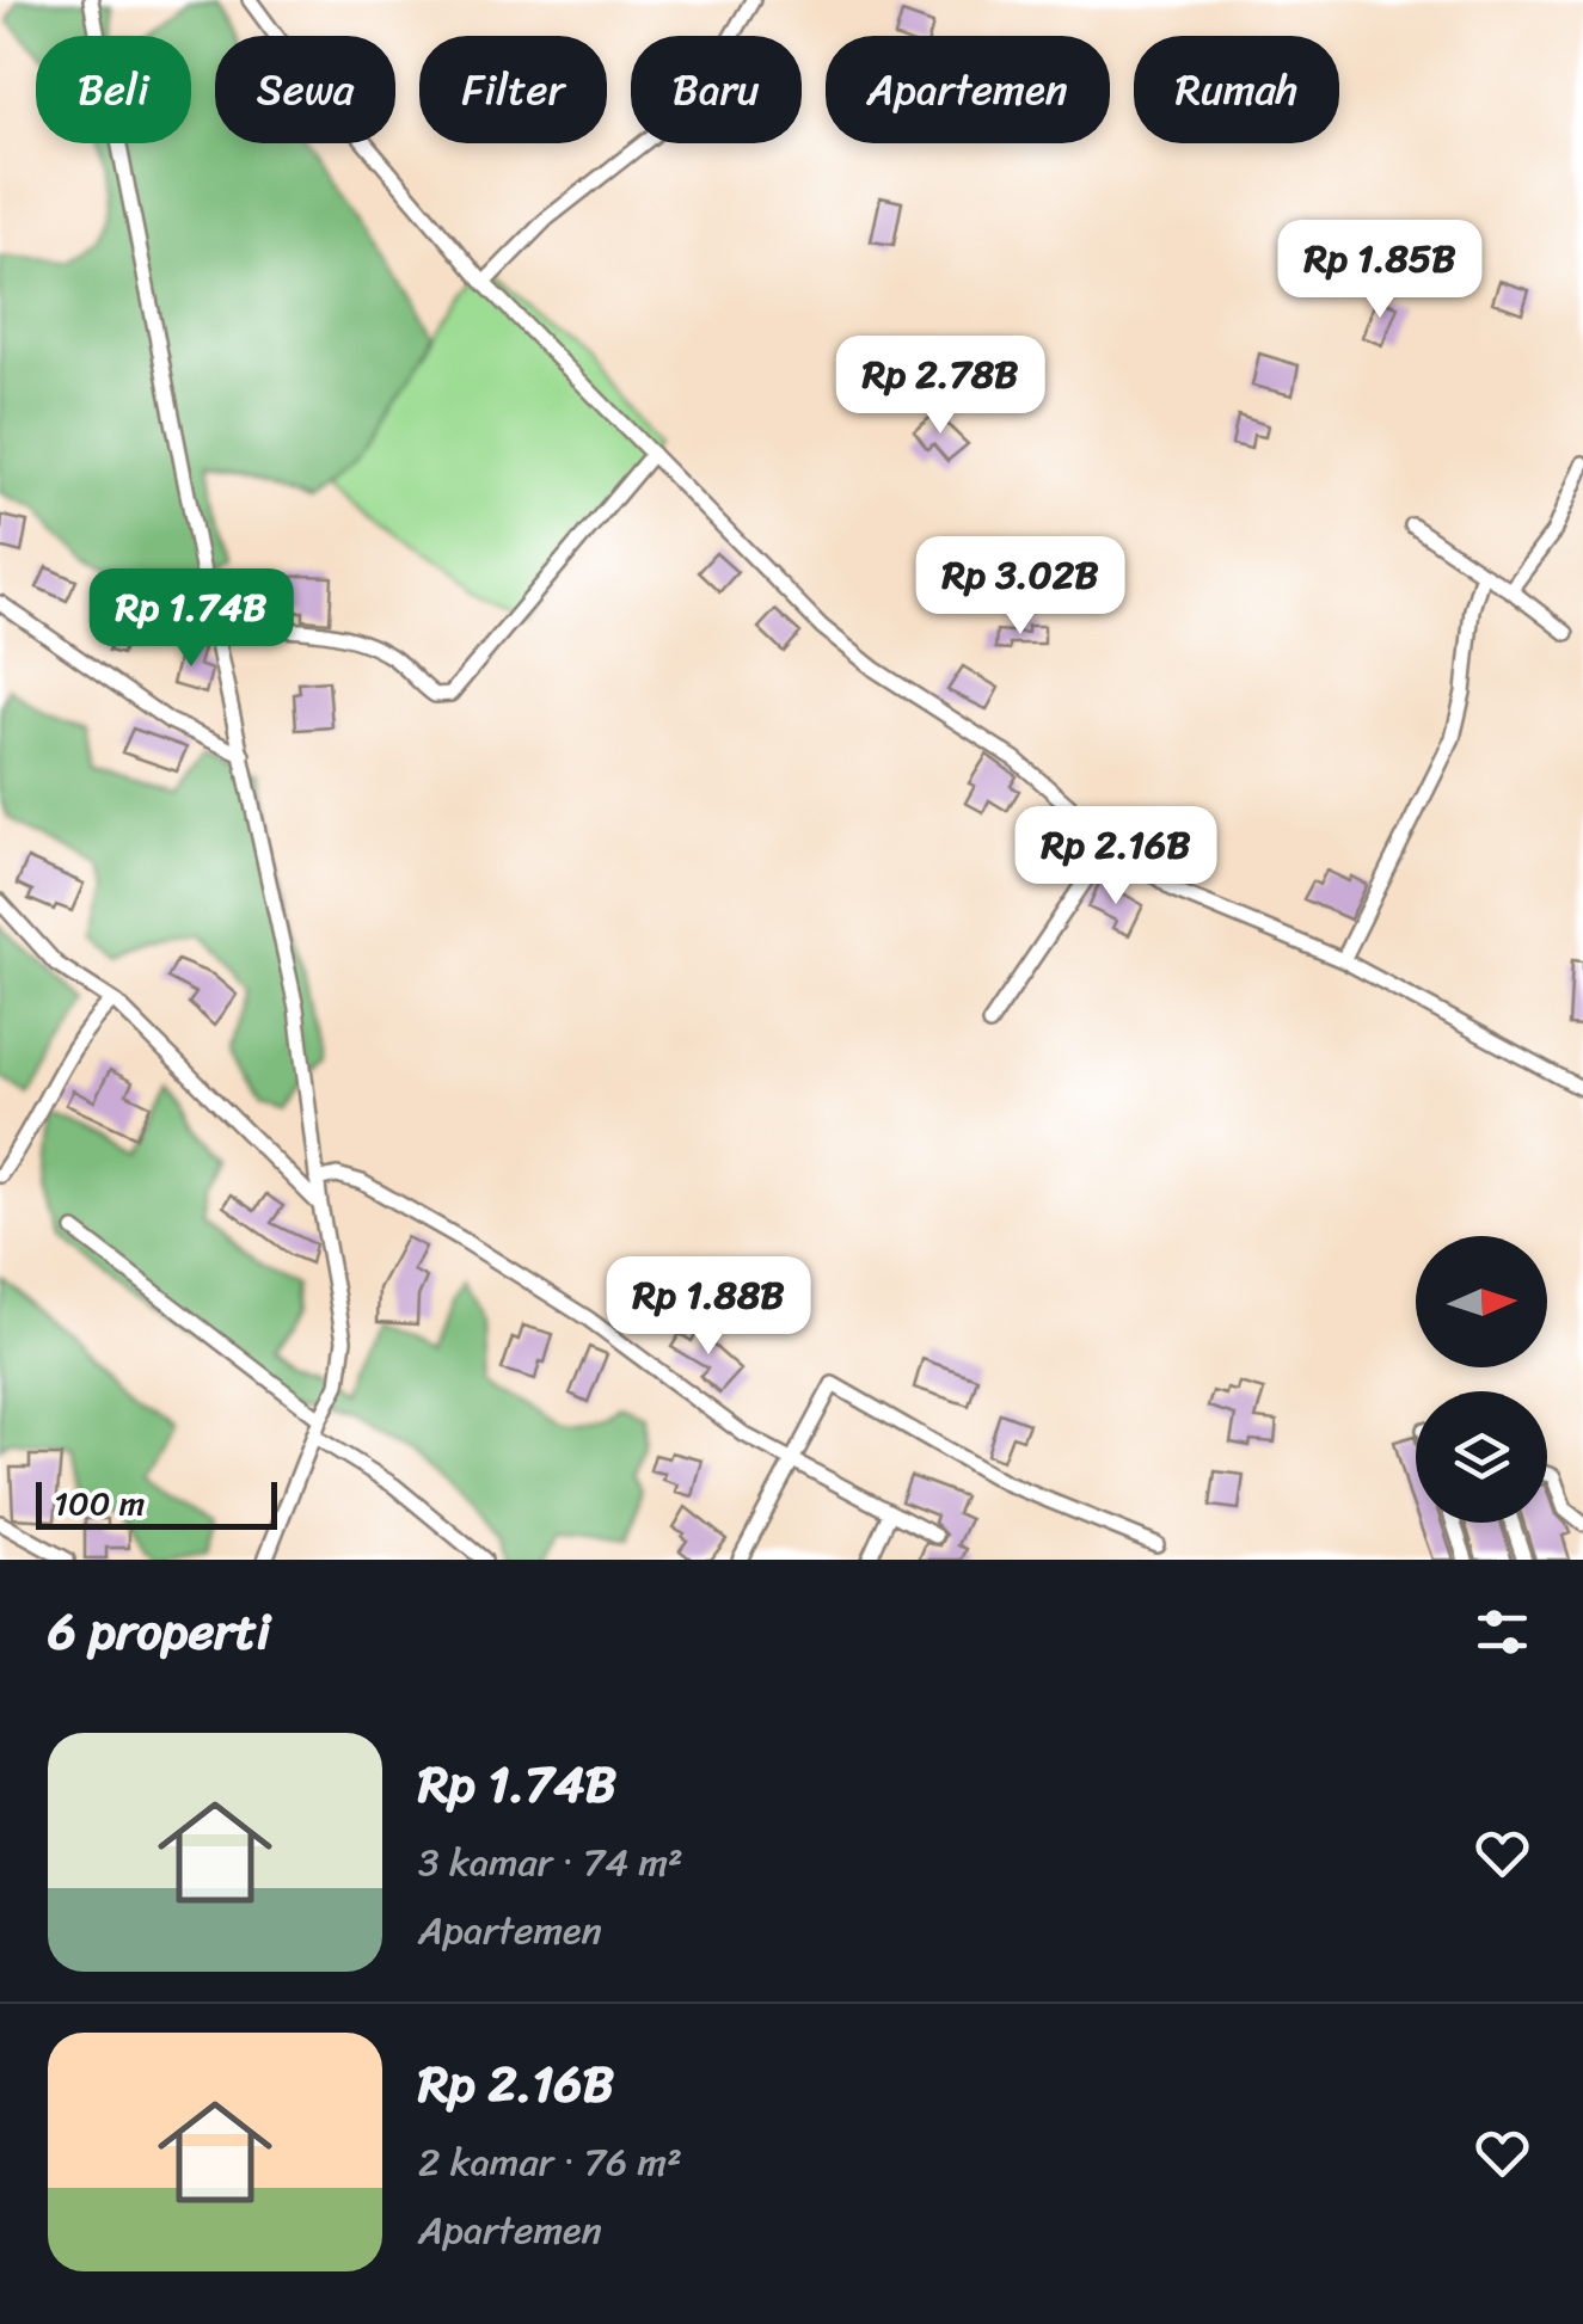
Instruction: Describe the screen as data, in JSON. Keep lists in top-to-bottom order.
{
  "scale_bar": "100 m",
  "north": "right",
  "page": {
    "chip": [
      "Beli",
      "Sewa",
      "Filter",
      "Baru",
      "Apartemen",
      "Rumah"
    ],
    "price": [
      "Rp 1.85B",
      "Rp 2.78B",
      "Rp 3.02B",
      "Rp 1.74B",
      "Rp 2.16B",
      "Rp 1.88B"
    ],
    "scale": "100 m",
    "heading": "6 properti",
    "list": [
      {
        "name": "Rp 1.74B",
        "note": "3 kamar · 74 m² · Apartemen"
      },
      {
        "name": "Rp 2.16B",
        "note": "2 kamar · 76 m² · Apartemen"
      }
    ]
  }
}
